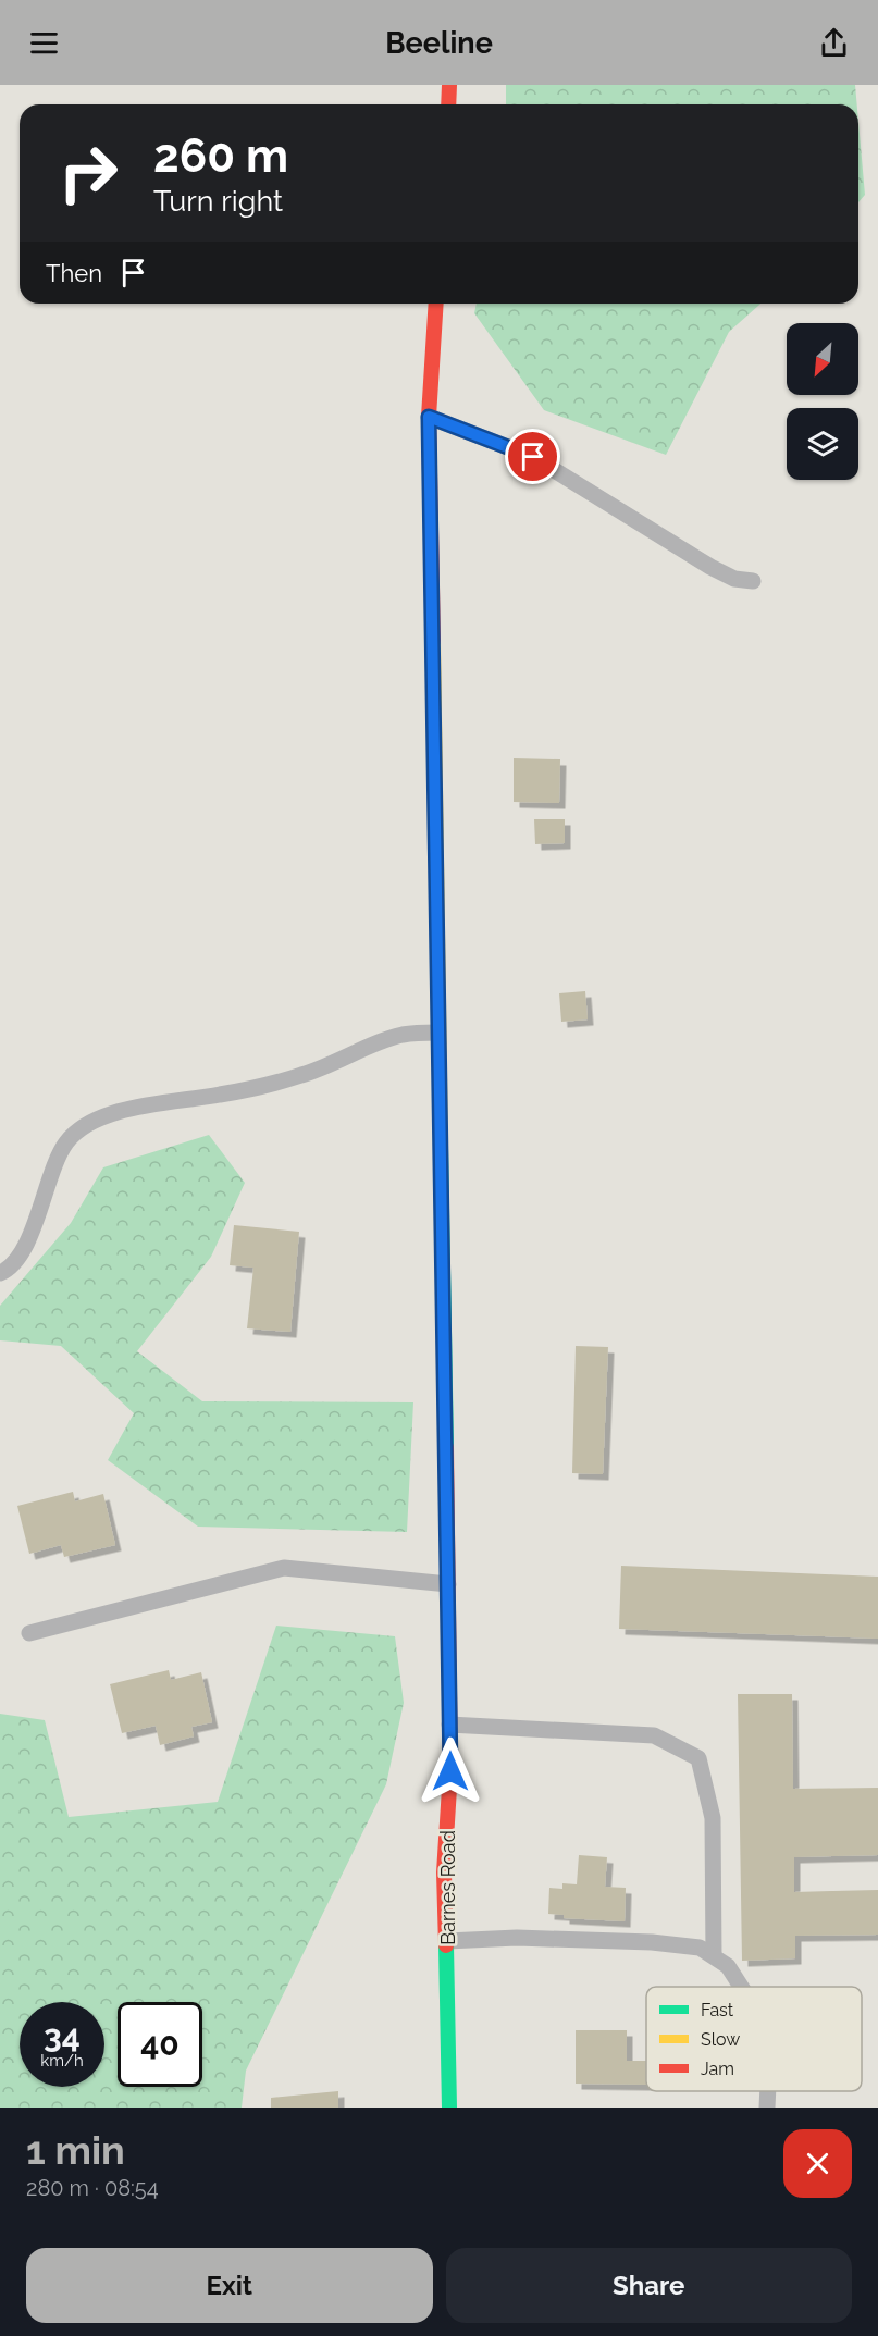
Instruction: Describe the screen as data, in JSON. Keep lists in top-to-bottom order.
{
  "streets": {
    "street": ["Barnes Road"]
  },
  "legend": ["Fast", "Slow", "Jam"],
  "north": "bottom left",
  "page": {
    "header": "Beeline",
    "turn": ["260 m", "Turn right"],
    "then": "Then",
    "speed": "34 km/h",
    "limit": "40",
    "heading": ["1 min", "280 m · 08:54"],
    "buttons": ["Exit", "Share"]
  }
}
